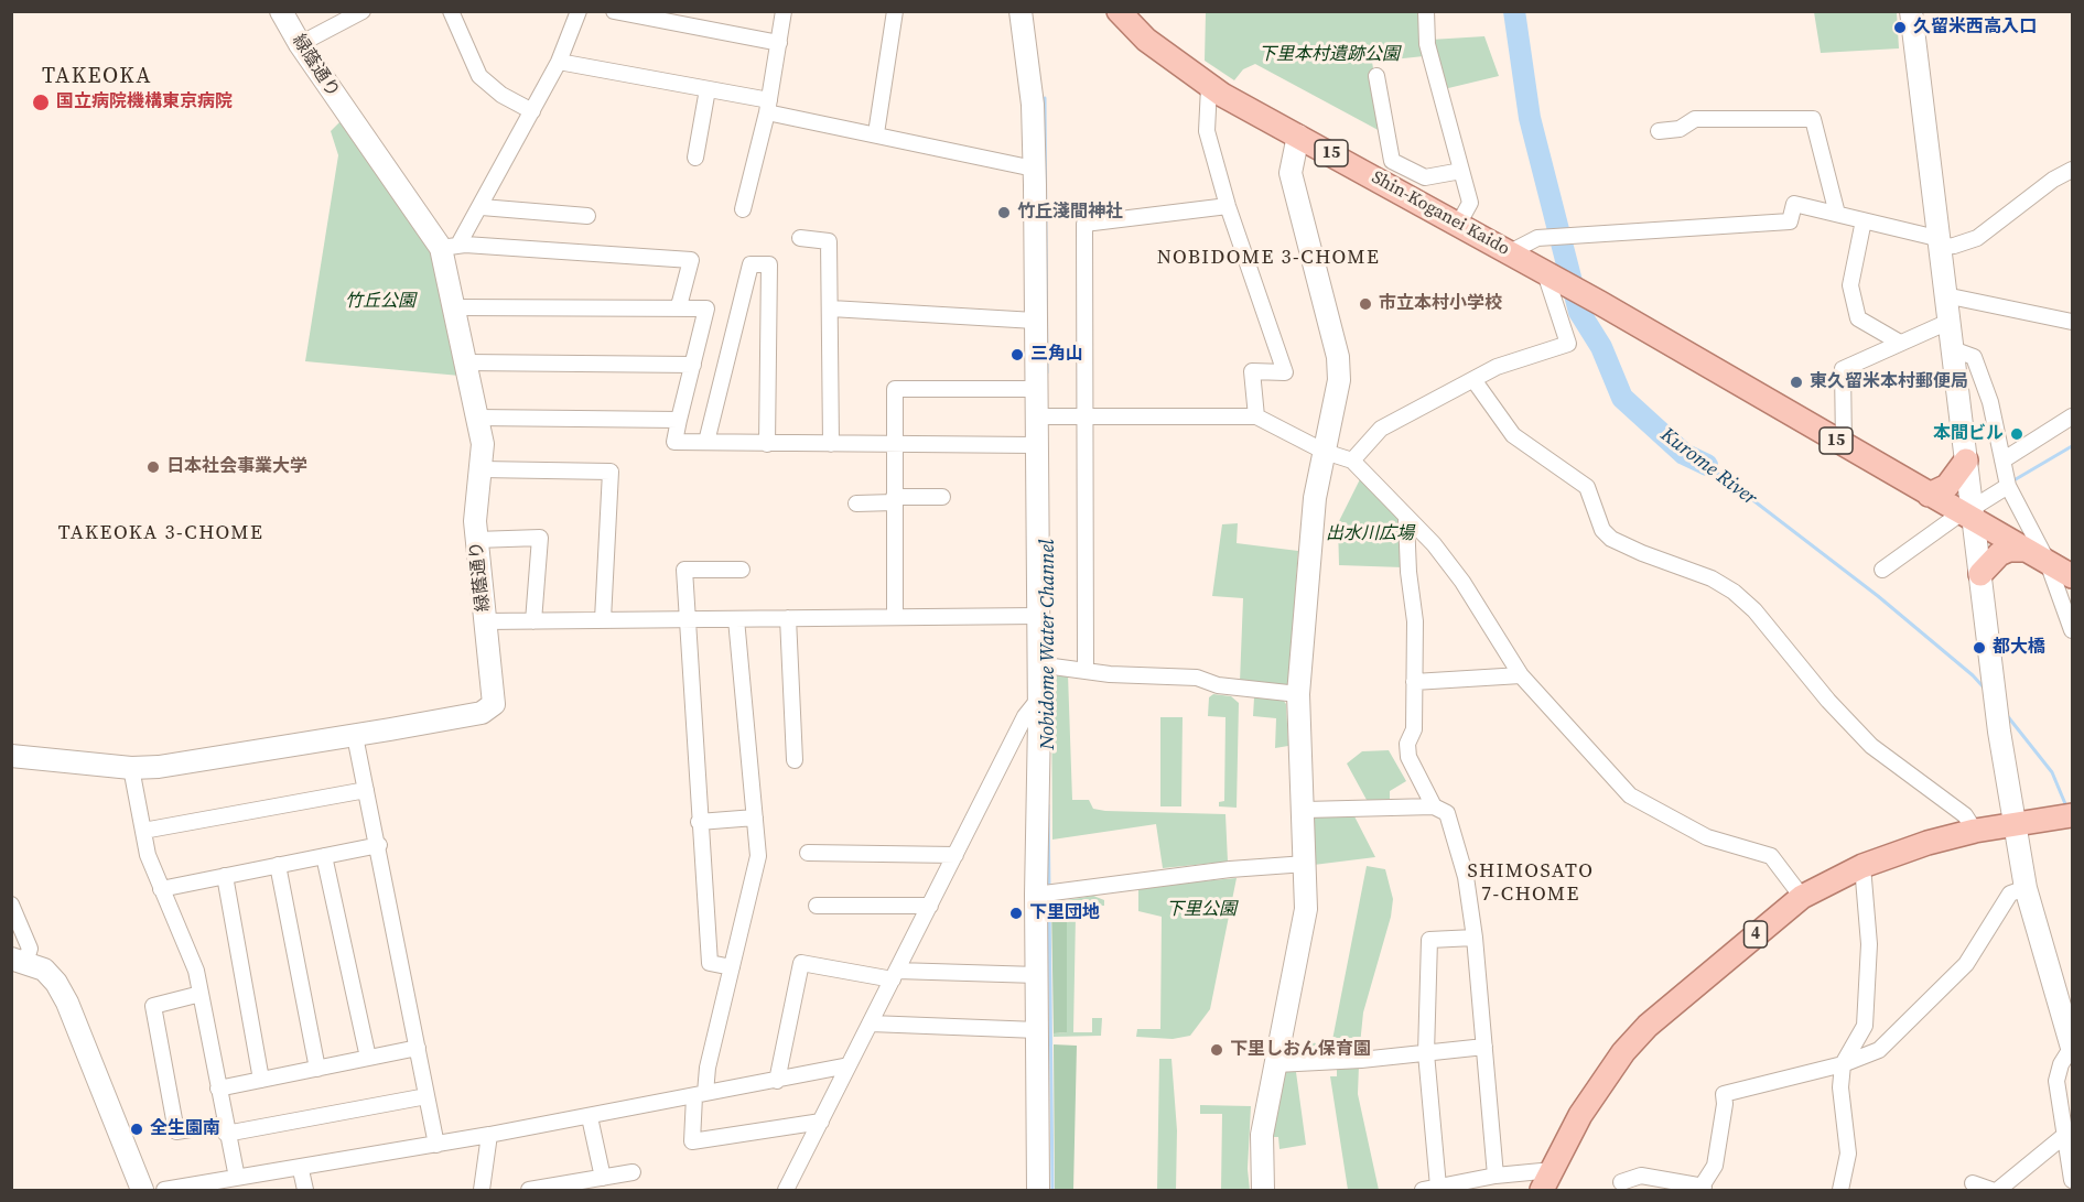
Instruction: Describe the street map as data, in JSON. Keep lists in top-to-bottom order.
{
  "streets": {
    "main road": ["15", "Shin-Koganei Kaido", "4"],
    "street": ["緑蔭通り"]
  },
  "crossings": [
    ["15", "Shin-Koganei Kaido"]
  ],
  "districts": [
    "TAKEOKA",
    "NOBIDOME 3-CHOME",
    "TAKEOKA 3-CHOME",
    "SHIMOSATO 7-CHOME"
  ],
  "water": ["Kurome River", "Nobidome Water Channel"],
  "parks": [
    "下里本村遺跡公園",
    "竹丘公園",
    "出水川広場",
    "下里公園"
  ],
  "places": [
    "久留米西高入口",
    "国立病院機構東京病院",
    "竹丘淺間神社",
    "市立本村小学校",
    "三角山",
    "東久留米本村郵便局",
    "本間ビル",
    "日本社会事業大学",
    "都大橋",
    "下里団地",
    "下里しおん保育園",
    "全生園南"
  ]
}
